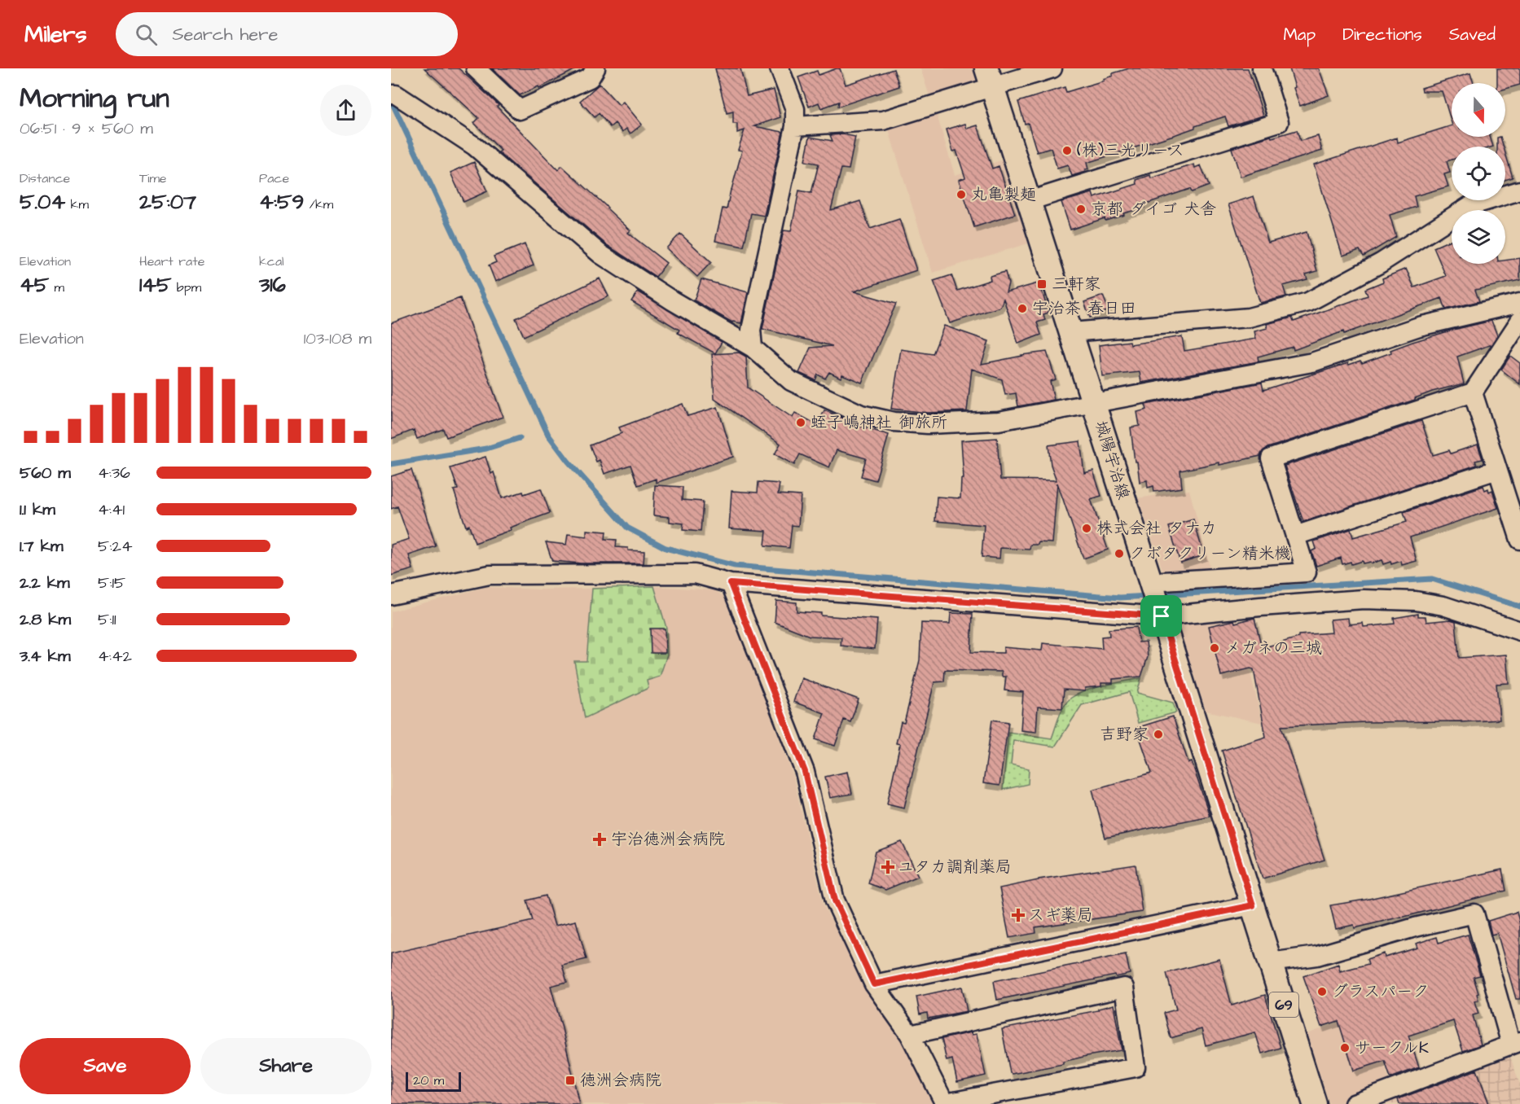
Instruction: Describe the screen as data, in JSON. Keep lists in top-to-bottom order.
{
  "streets": {
    "main road": ["城陽宇治線", "69"]
  },
  "places": {
    "other": [
      "(株)三光リース",
      "丸亀製麺",
      "京都 ダイゴ 犬舎",
      "宇治茶 春日田",
      "蛭子嶋神社 御旅所",
      "株式会社 タナカ",
      "クボタクリーン精米機",
      "メガネの三城",
      "吉野家",
      "グラスパーク",
      "サークルK"
    ],
    "transit": ["三軒家", "徳洲会病院"],
    "health": ["宇治徳洲会病院", "ユタカ調剤薬局", "スギ薬局"]
  },
  "scale_bar": "20 m",
  "north": "bottom",
  "page": {
    "header": "Milers",
    "search": "Search here",
    "nav": ["Map", "Directions", "Saved"],
    "heading": ["Morning run", "06:51 · 9 × 560 m"],
    "stats": [
      ["Distance", "5.04 km"],
      ["Time", "25:07"],
      ["Pace", "4:59 /km"],
      ["Elevation", "45 m"],
      ["Heart rate", "145 bpm"],
      ["kcal", "316"]
    ],
    "chart": ["Elevation", "103–108 m"],
    "list": [
      {
        "name": "560 m",
        "note": "4:36"
      },
      {
        "name": "1.1 km",
        "note": "4:41"
      },
      {
        "name": "1.7 km",
        "note": "5:24"
      },
      {
        "name": "2.2 km",
        "note": "5:15"
      },
      {
        "name": "2.8 km",
        "note": "5:11"
      },
      {
        "name": "3.4 km",
        "note": "4:42"
      }
    ],
    "buttons": ["Save", "Share"],
    "scale": "20 m"
  }
}
